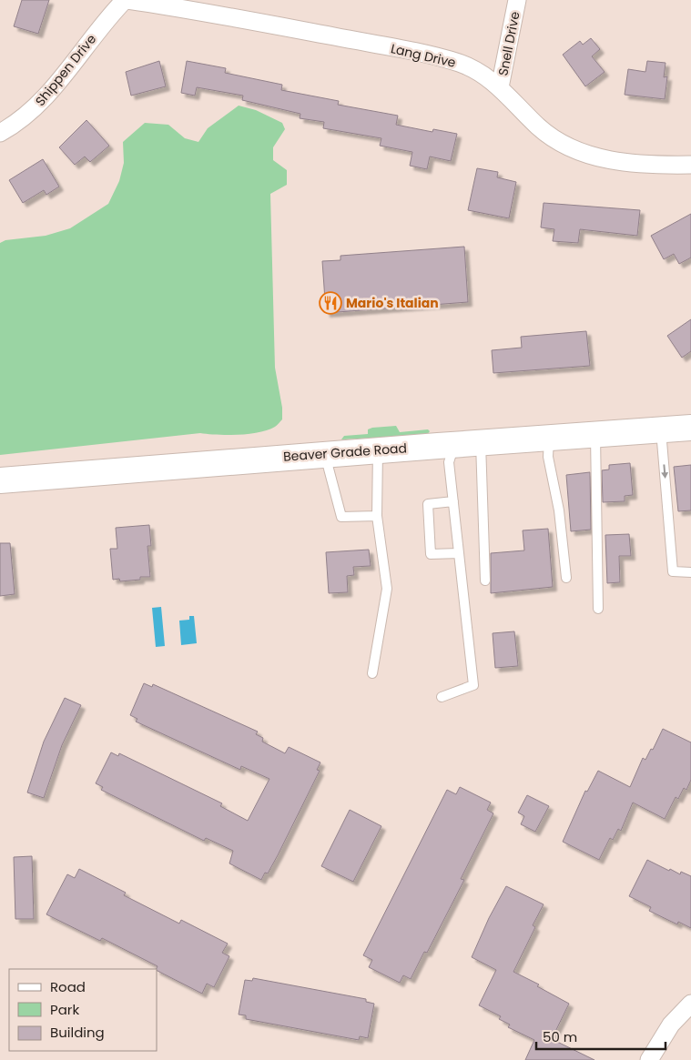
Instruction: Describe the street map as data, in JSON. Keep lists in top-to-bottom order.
{
  "streets": {
    "main road": ["Beaver Grade Road"],
    "street": ["Snell Drive", "Lang Drive", "Shippen Drive"]
  },
  "crossings": [
    ["Snell Drive", "Lang Drive"],
    ["Lang Drive", "Shippen Drive"]
  ],
  "places": {
    "restaurant": ["Mario's Italian"]
  },
  "legend": ["Road", "Park", "Building"],
  "scale_bar": "50 m"
}
